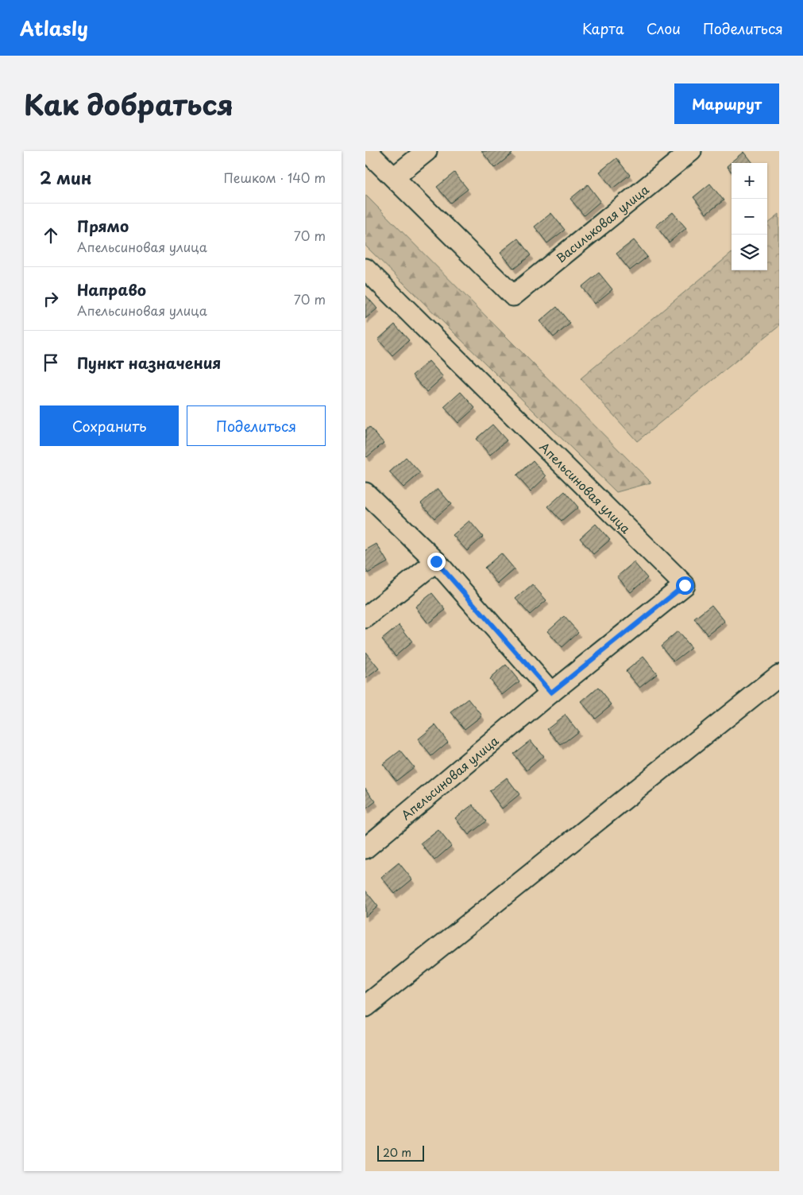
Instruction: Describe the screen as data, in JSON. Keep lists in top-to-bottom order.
{
  "streets": {
    "street": ["Васильковая улица", "Апельсиновая улица"]
  },
  "scale_bar": "20 m",
  "page": {
    "header": "Atlasly",
    "nav": ["Карта", "Слои", "Поделиться"],
    "title": "Как добраться",
    "buttons": [
      "Маршрут",
      ["Сохранить", "Поделиться"]
    ],
    "heading": ["2 мин", "Пешком · 140 m"],
    "map_buttons": ["+", "−"],
    "list": [
      ["Прямо", "Апельсиновая улица", "70 m"],
      ["Направо", "Апельсиновая улица", "70 m"],
      "Пункт назначения"
    ],
    "scale": "20 m"
  }
}
